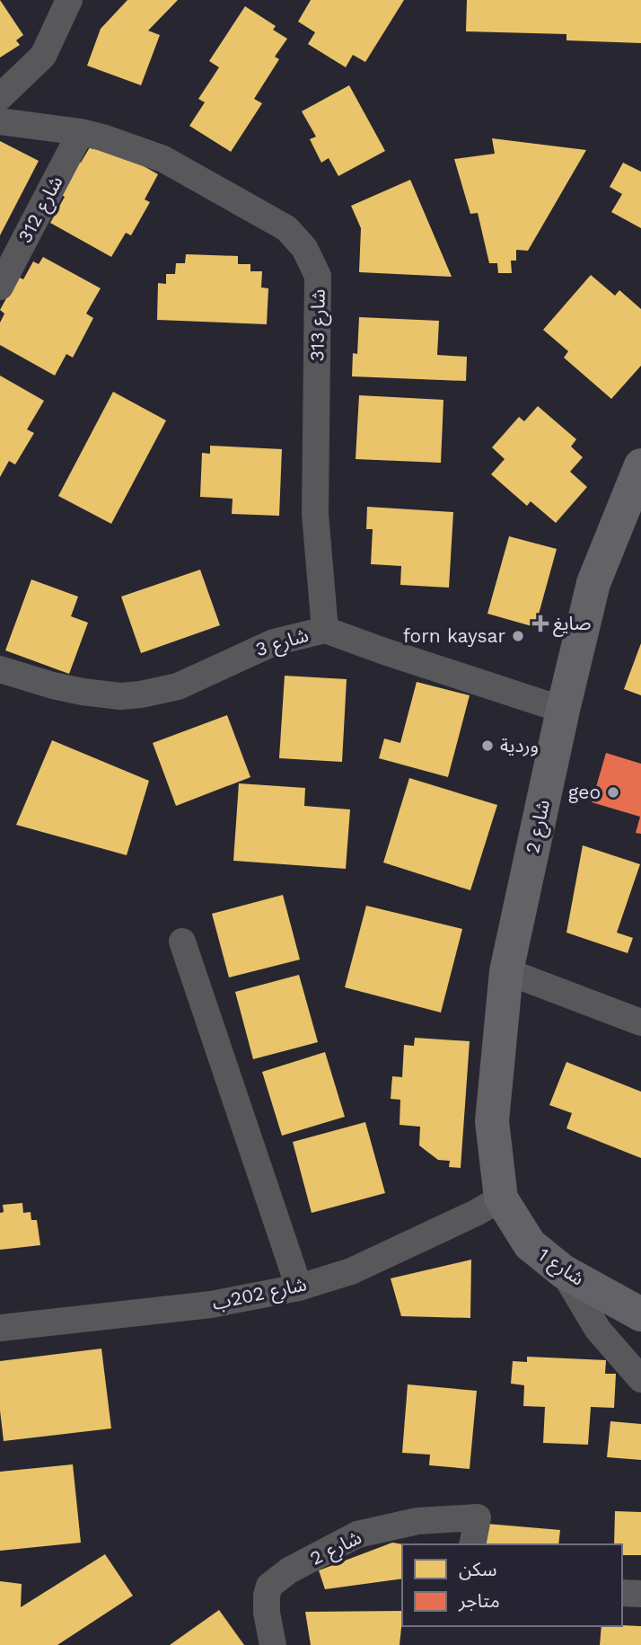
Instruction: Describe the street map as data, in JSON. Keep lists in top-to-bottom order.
{
  "streets": {
    "street": [
      "شارع 312",
      "شارع 313",
      "شارع 3",
      "شارع 2",
      "شارع 1",
      "شارع 202ب"
    ]
  },
  "crossings": [
    ["شارع 312", "شارع 313"],
    ["شارع 313", "شارع 3"],
    ["شارع 3", "شارع 2"],
    ["شارع 2", "شارع 1"],
    ["شارع 2", "شارع 202ب"],
    ["شارع 1", "شارع 202ب"]
  ],
  "places": {
    "health": ["صايغ"],
    "other": ["forn kaysar", "وردية", "geo"]
  },
  "legend": ["سكن", "متاجر"]
}
